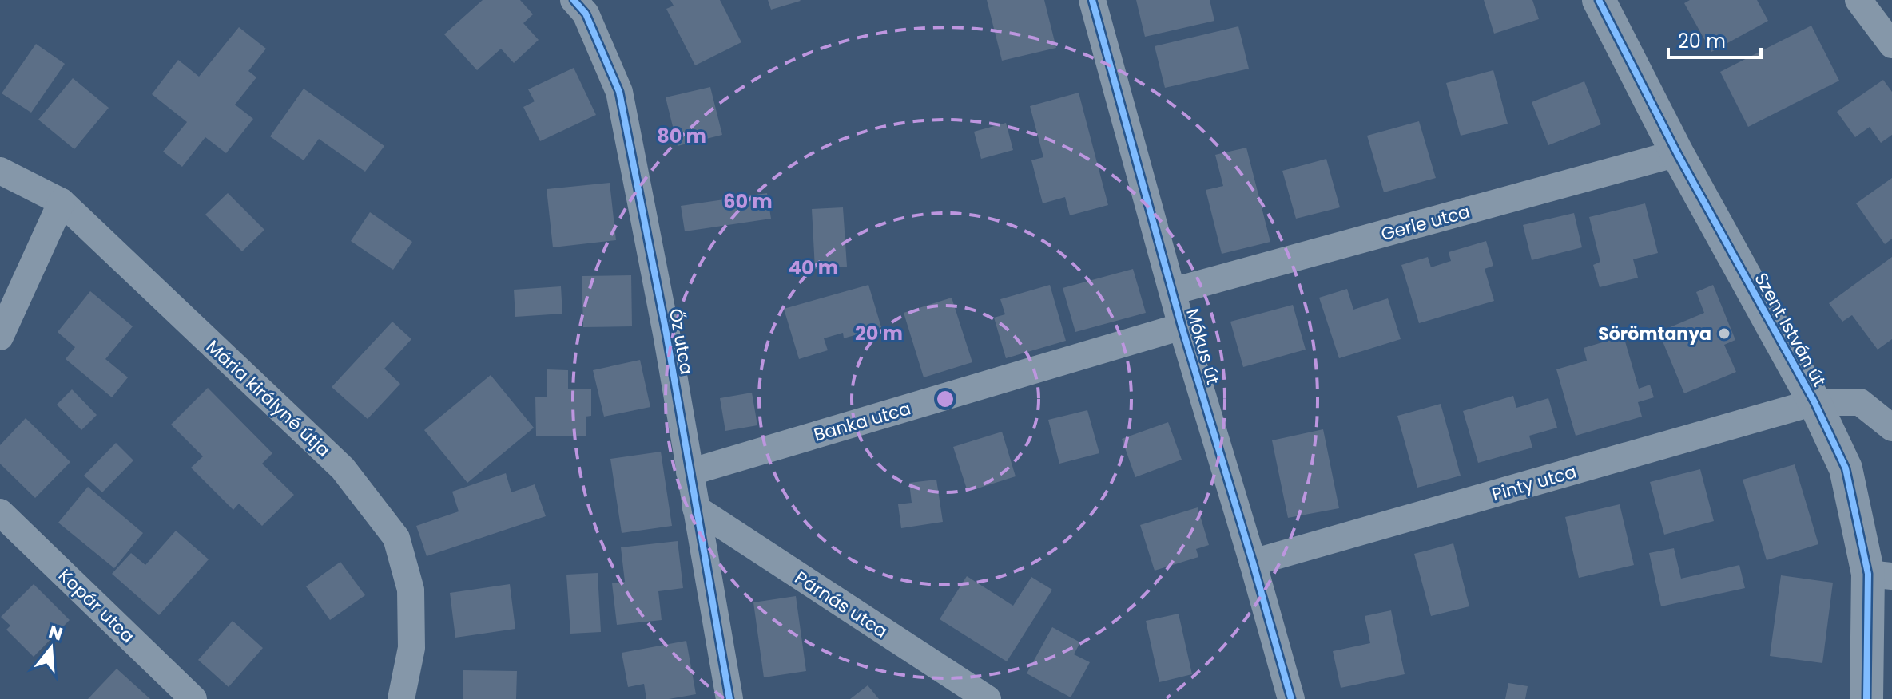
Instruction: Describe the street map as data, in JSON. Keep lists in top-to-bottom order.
{
  "streets": {
    "street": [
      "Gerle utca",
      "Szent István út",
      "Őz utca",
      "Mókus út",
      "Mária királyné útja",
      "Banka utca",
      "Pinty utca",
      "Párnás utca",
      "Kopár utca"
    ]
  },
  "crossings": [
    ["Gerle utca", "Szent István út"],
    ["Gerle utca", "Mókus út"],
    ["Szent István út", "Pinty utca"],
    ["Őz utca", "Banka utca"],
    ["Őz utca", "Párnás utca"],
    ["Mókus út", "Banka utca"],
    ["Mókus út", "Pinty utca"]
  ],
  "places": ["Sörömtanya"],
  "scale_bar": "20 m",
  "north": "top",
  "rings": [
    "80 m",
    "60 m",
    "40 m",
    "20 m"
  ]
}
